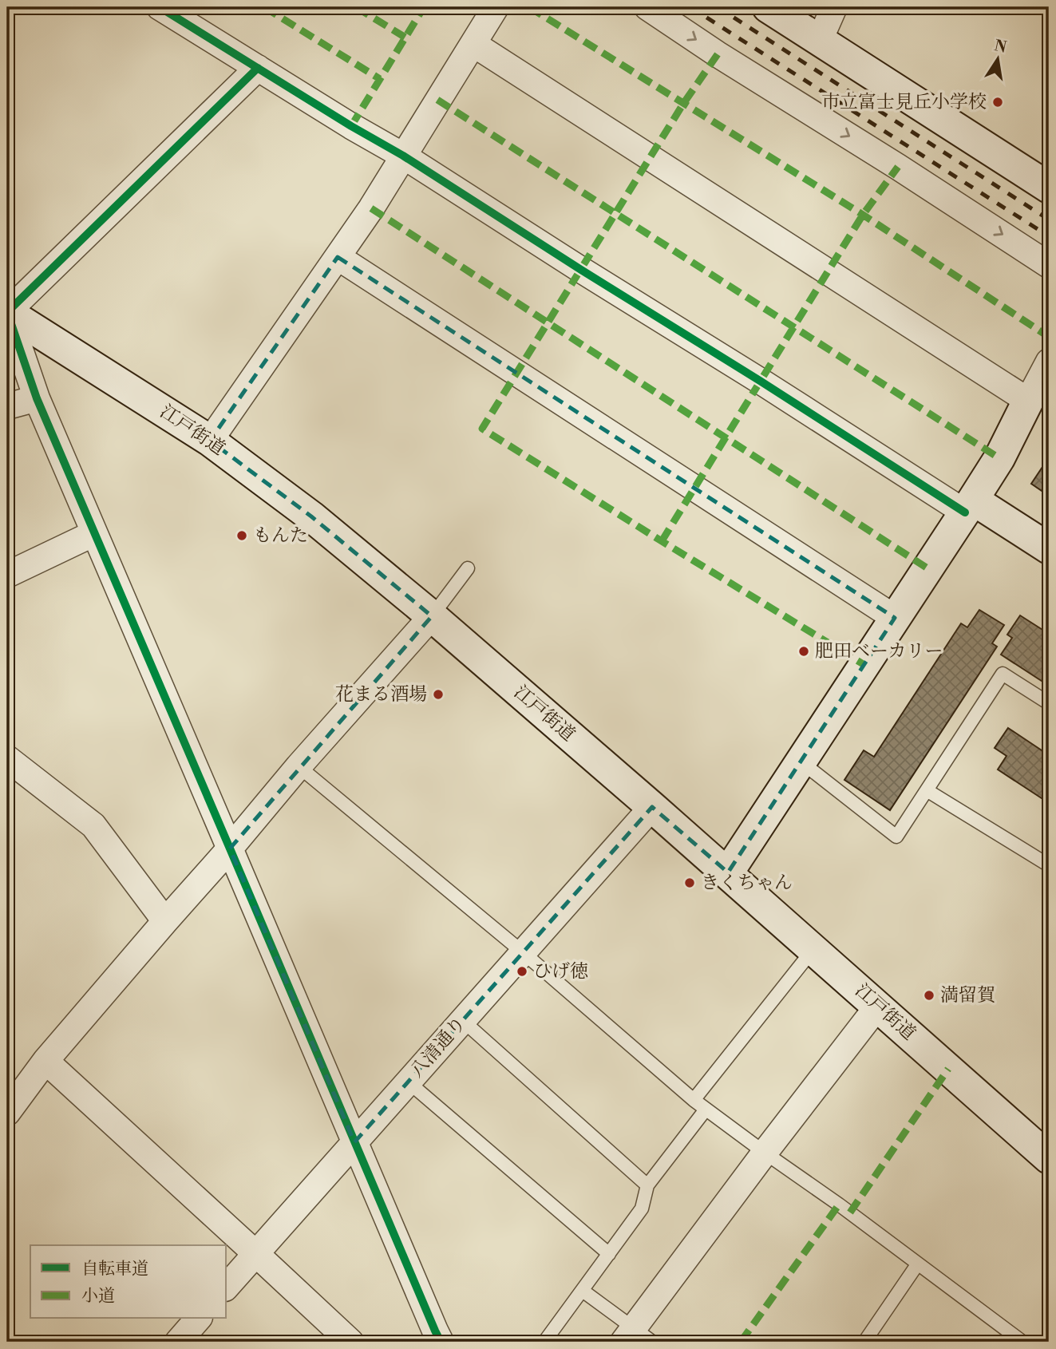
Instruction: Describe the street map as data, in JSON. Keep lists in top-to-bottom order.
{
  "streets": {
    "main road": ["江戸街道"],
    "street": ["八清通り"]
  },
  "crossings": [
    ["江戸街道", "八清通り"]
  ],
  "places": [
    "市立富士見丘小学校",
    "もんた",
    "肥田ベーカリー",
    "花まる酒場",
    "きくちゃん",
    "ひげ徳",
    "満留賀"
  ],
  "legend": ["自転車道", "小道"],
  "north": "top"
}
